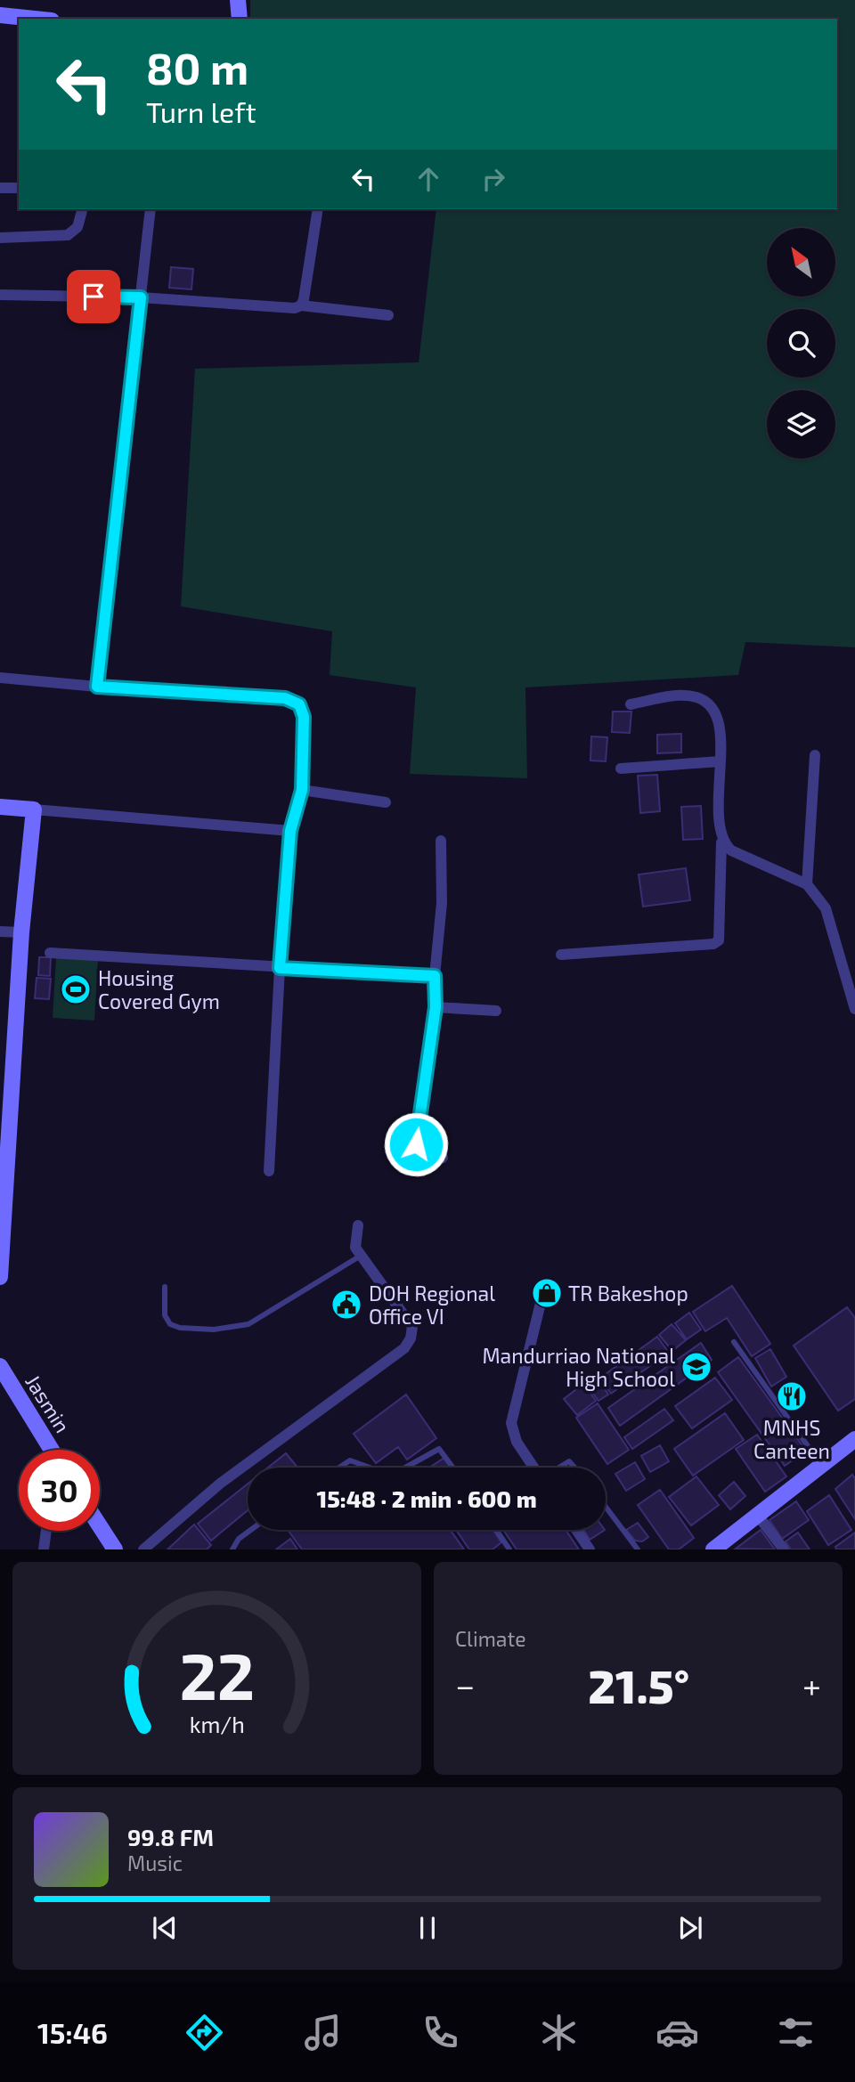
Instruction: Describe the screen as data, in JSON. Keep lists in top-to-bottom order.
{
  "streets": {
    "street": ["Jasmin"]
  },
  "places": {
    "sports": ["Housing Covered Gym"],
    "shop": ["TR Bakeshop"],
    "public building": ["DOH Regional Office VI"],
    "school or university": ["Mandurriao National High School"],
    "restaurant": ["MNHS Canteen"]
  },
  "north": "top left",
  "page": {
    "turn": ["80 m", "Turn left"],
    "limit": "30",
    "trip": "15:48 · 2 min · 600 m",
    "tile": "Climate",
    "heat": ["−", "21.5°", "+"],
    "song": ["99.8 FM", "Music"],
    "tabs": "15:46",
    "gauge": ["22", "km/h"]
  }
}
